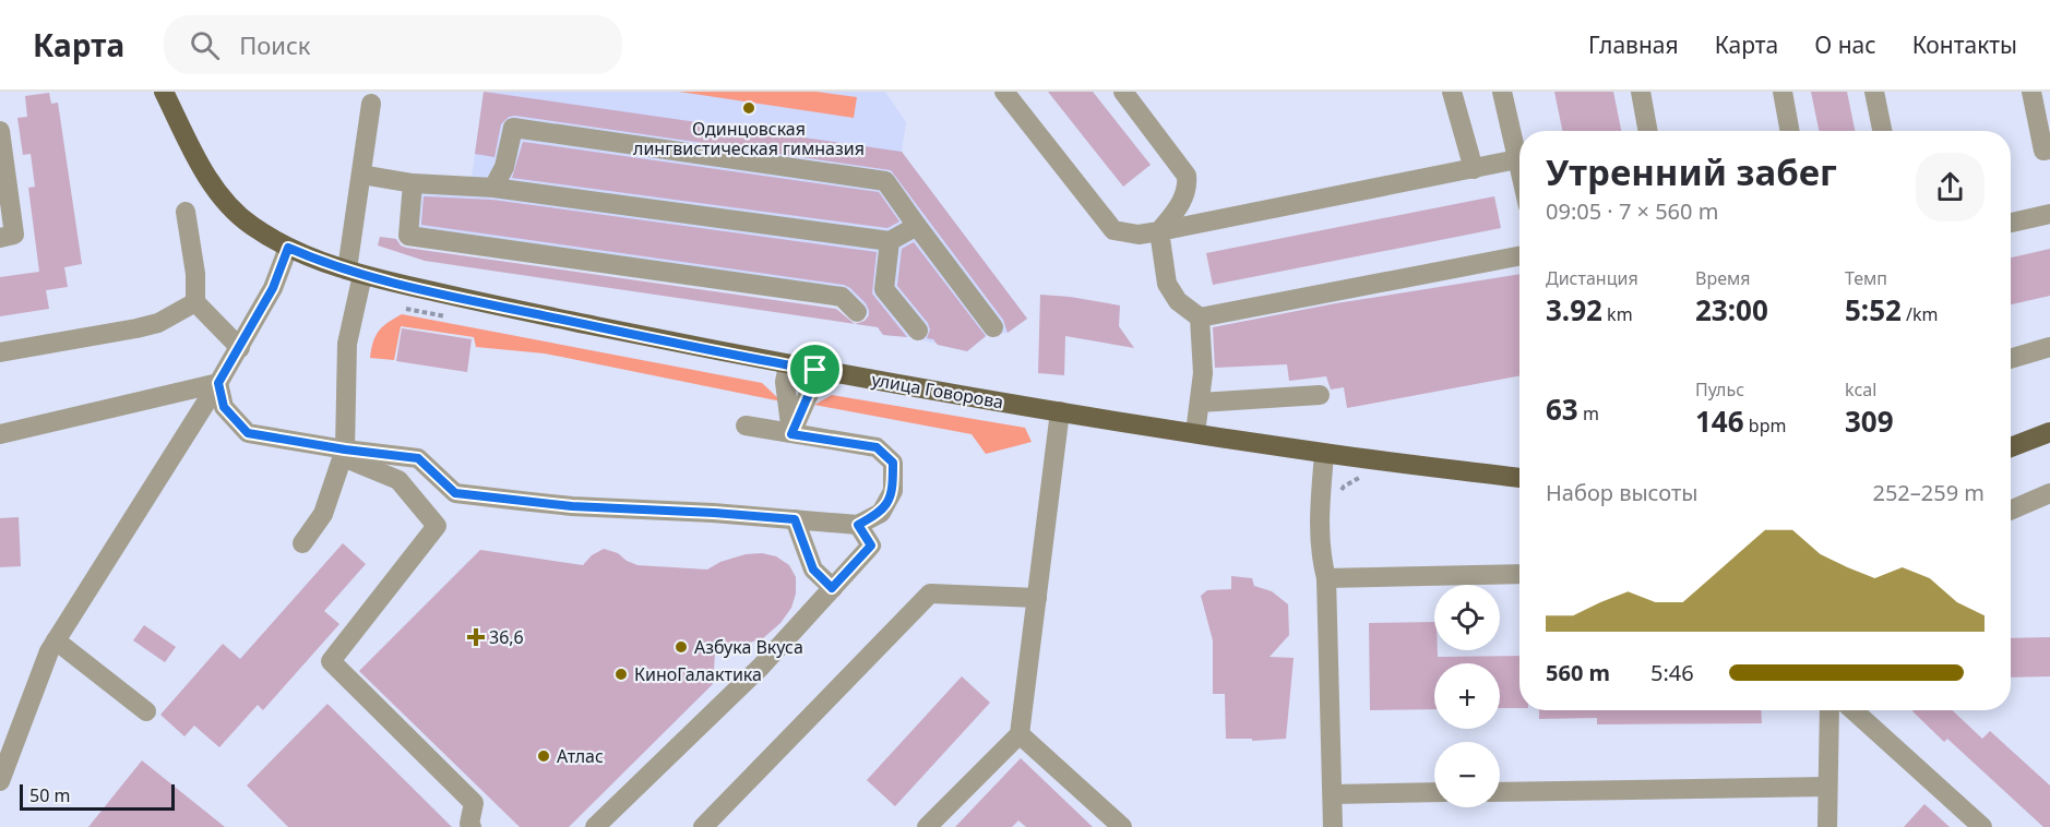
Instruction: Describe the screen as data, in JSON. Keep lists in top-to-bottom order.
{
  "streets": {
    "main road": ["улица Говорова"]
  },
  "places": {
    "other": [
      "Одинцовская лингвистическая гимназия",
      "Азбука Вкуса",
      "КиноГалактика",
      "Атлас"
    ],
    "health": ["36,6"]
  },
  "scale_bar": "50 m",
  "page": {
    "header": "Карта",
    "search": "Поиск",
    "nav": [
      "Главная",
      "Карта",
      "О нас",
      "Контакты"
    ],
    "heading": ["Утренний забег", "09:05 · 7 × 560 m"],
    "stats": [
      ["Дистанция", "3.92 km"],
      ["Время", "23:00"],
      ["Темп", "5:52 /km"],
      ["63 m"],
      ["Пульс", "146 bpm"],
      ["kcal", "309"]
    ],
    "chart": ["Набор высоты", "252–259 m"],
    "map_buttons": ["+", "−"],
    "list": [
      {
        "name": "560 m",
        "note": "5:46"
      }
    ],
    "scale": "50 m"
  }
}
